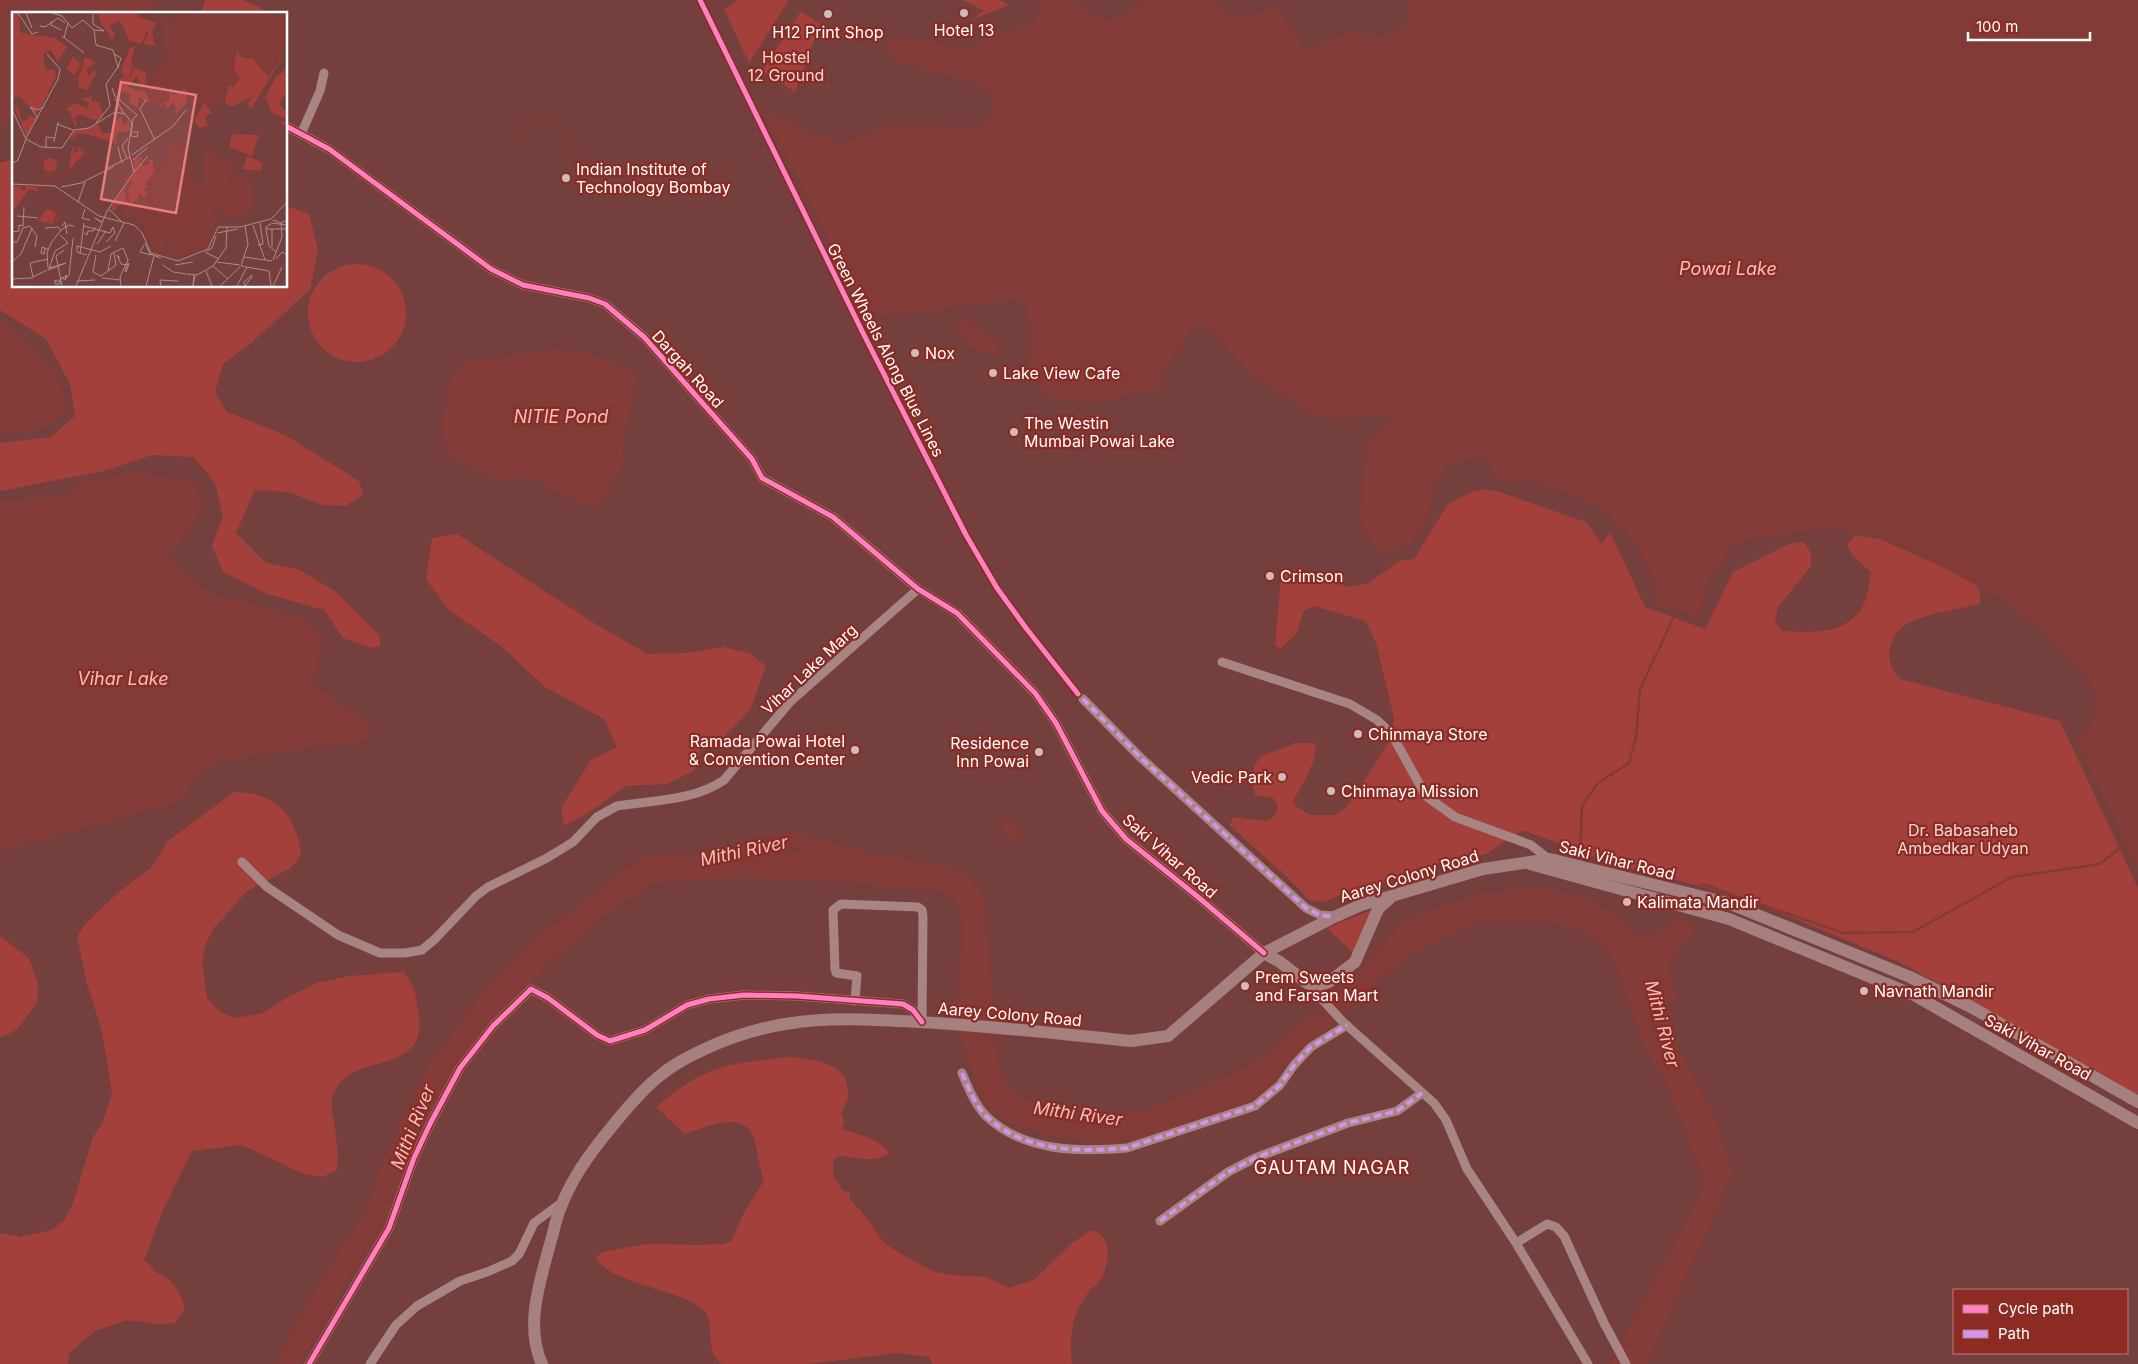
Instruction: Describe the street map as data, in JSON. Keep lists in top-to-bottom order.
{
  "streets": {
    "main road": ["Saki Vihar Road", "Aarey Colony Road"],
    "street": ["Dargah Road", "Vihar Lake Marg"],
    "cycle path": ["Green Wheels Along Blue Lines"]
  },
  "crossings": [
    ["Dargah Road", "Vihar Lake Marg"],
    ["Dargah Road", "Saki Vihar Road"],
    ["Vihar Lake Marg", "Saki Vihar Road"],
    ["Saki Vihar Road", "Aarey Colony Road"]
  ],
  "districts": ["GAUTAM NAGAR"],
  "water": [
    "Powai Lake",
    "NITIE Pond",
    "Vihar Lake",
    "Mithi River"
  ],
  "parks": ["Hostel 12 Ground", "Dr. Babasaheb Ambedkar Udyan"],
  "places": [
    "Hotel 13",
    "H12 Print Shop",
    "Indian Institute of Technology Bombay",
    "Nox",
    "Lake View Cafe",
    "The Westin Mumbai Powai Lake",
    "Crimson",
    "Chinmaya Store",
    "Ramada Powai Hotel & Convention Center",
    "Residence Inn Powai",
    "Vedic Park",
    "Chinmaya Mission",
    "Kalimata Mandir",
    "Prem Sweets and Farsan Mart",
    "Navnath Mandir"
  ],
  "legend": ["Cycle path", "Path"],
  "scale_bar": "100 m"
}
